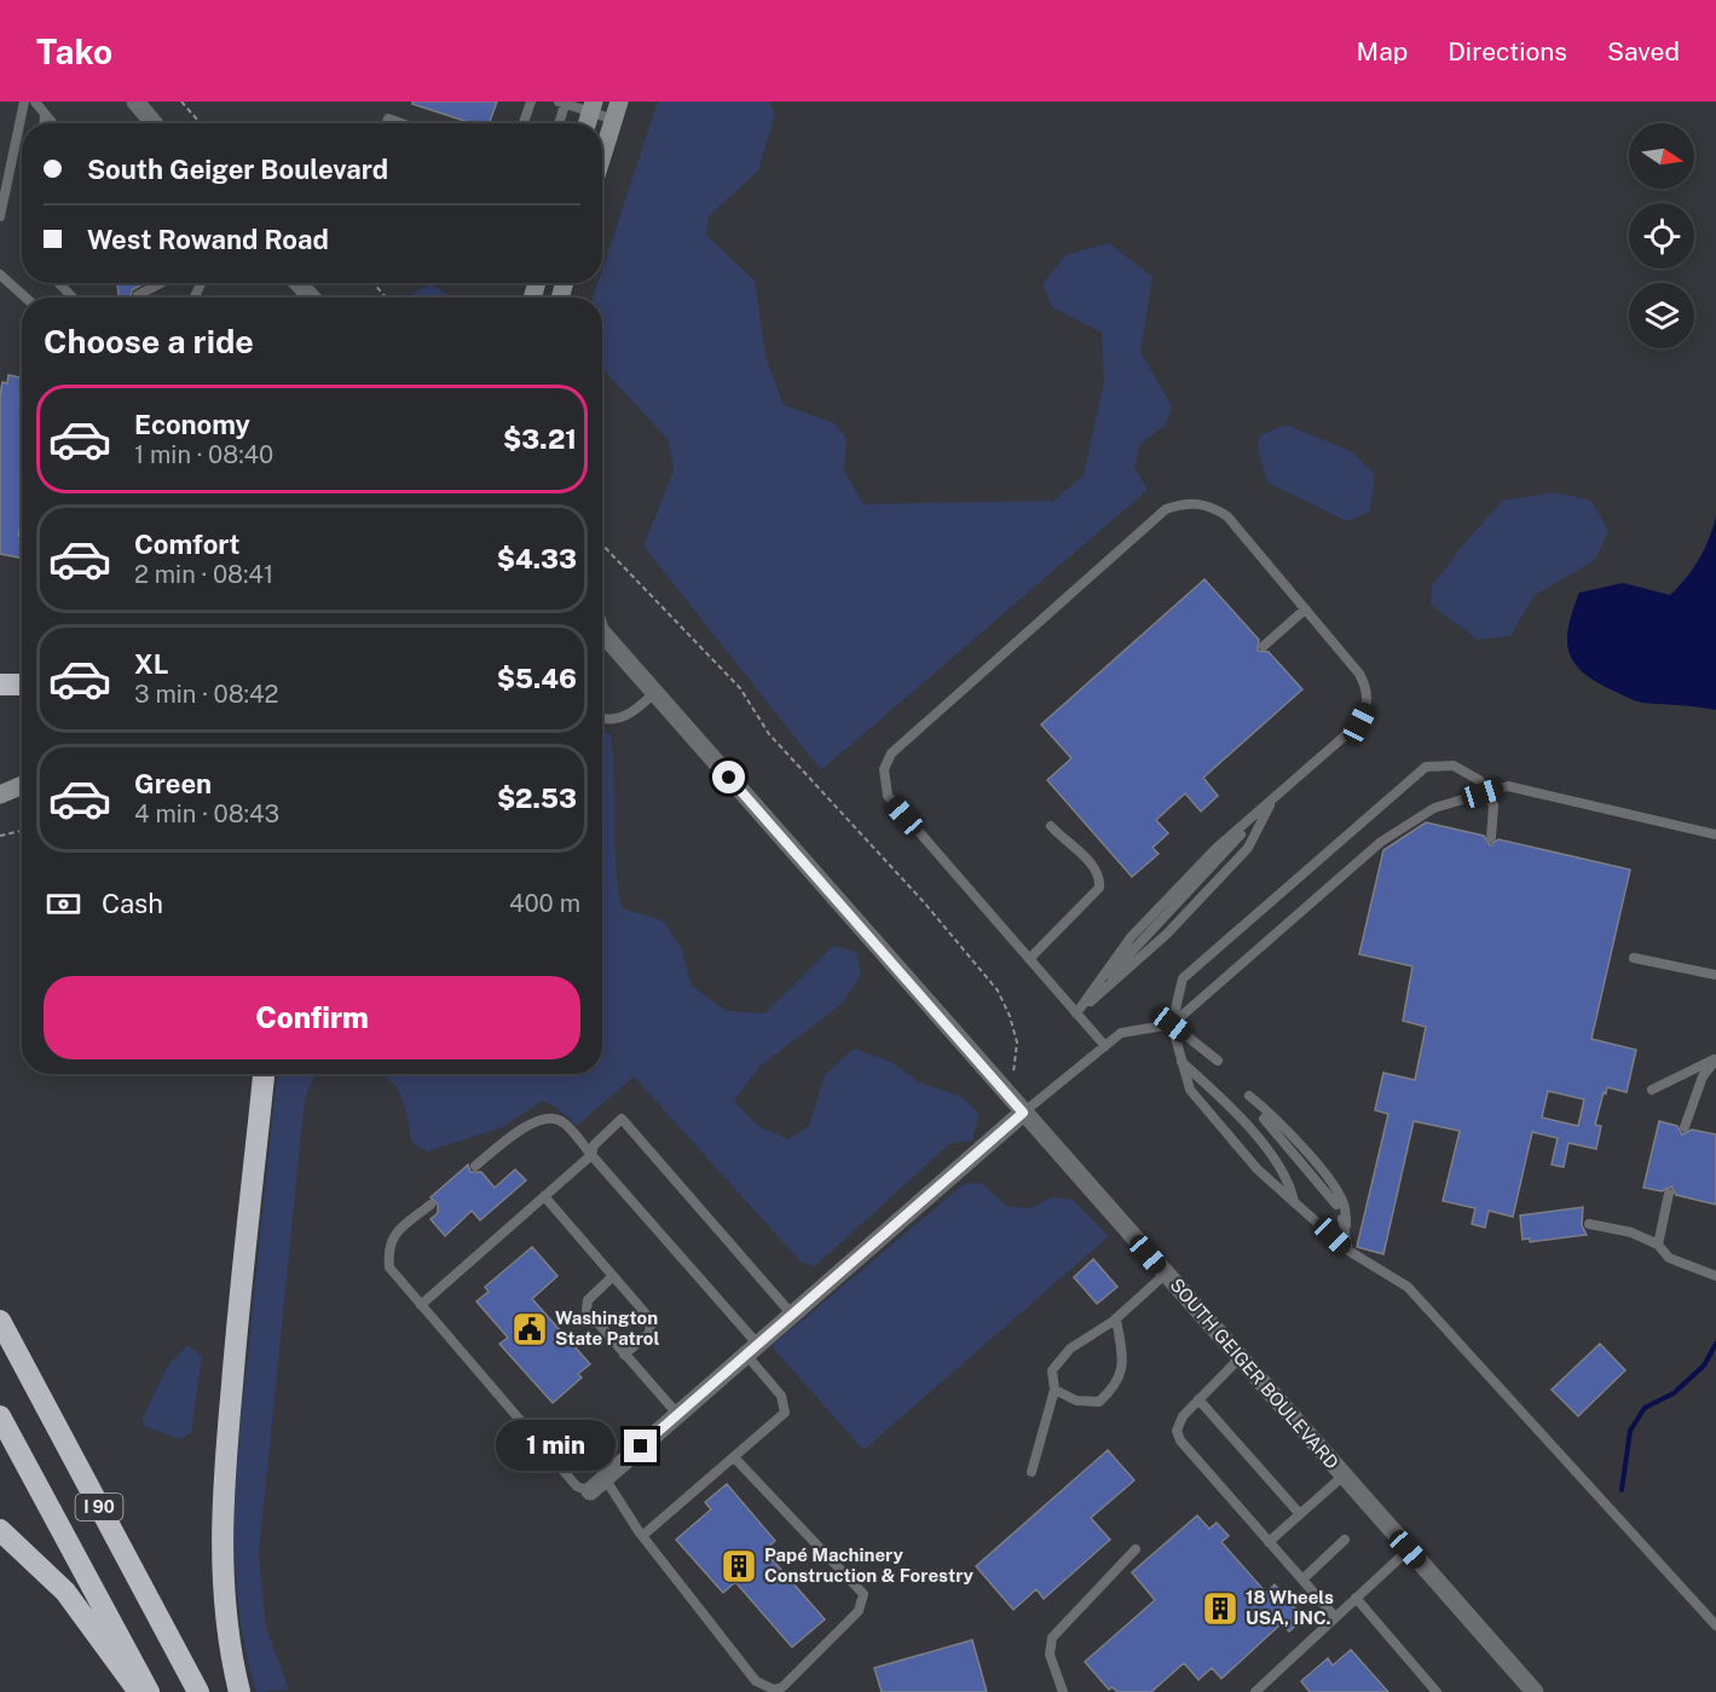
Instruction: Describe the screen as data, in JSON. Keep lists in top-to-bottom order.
{
  "streets": {
    "highway": ["I 90"],
    "street": ["SOUTH GEIGER BOULEVARD"]
  },
  "places": {
    "public building": ["Washington State Patrol"],
    "building": ["Papé Machinery Construction & Forestry", "18 Wheels USA, INC."]
  },
  "north": "right",
  "page": {
    "header": "Tako",
    "nav": ["Map", "Directions", "Saved"],
    "banner": ["South Geiger Boulevard", "West Rowand Road"],
    "heading": "Choose a ride",
    "list": [
      {
        "name": "Economy",
        "note": "1 min · 08:40",
        "value": "$3.21"
      },
      {
        "name": "Comfort",
        "note": "2 min · 08:41",
        "value": "$4.33"
      },
      {
        "name": "XL",
        "note": "3 min · 08:42",
        "value": "$5.46"
      },
      {
        "name": "Green",
        "note": "4 min · 08:43",
        "value": "$2.53"
      }
    ],
    "pay": ["Cash", "400 m"],
    "buttons": "Confirm",
    "bubble": "1 min"
  }
}
